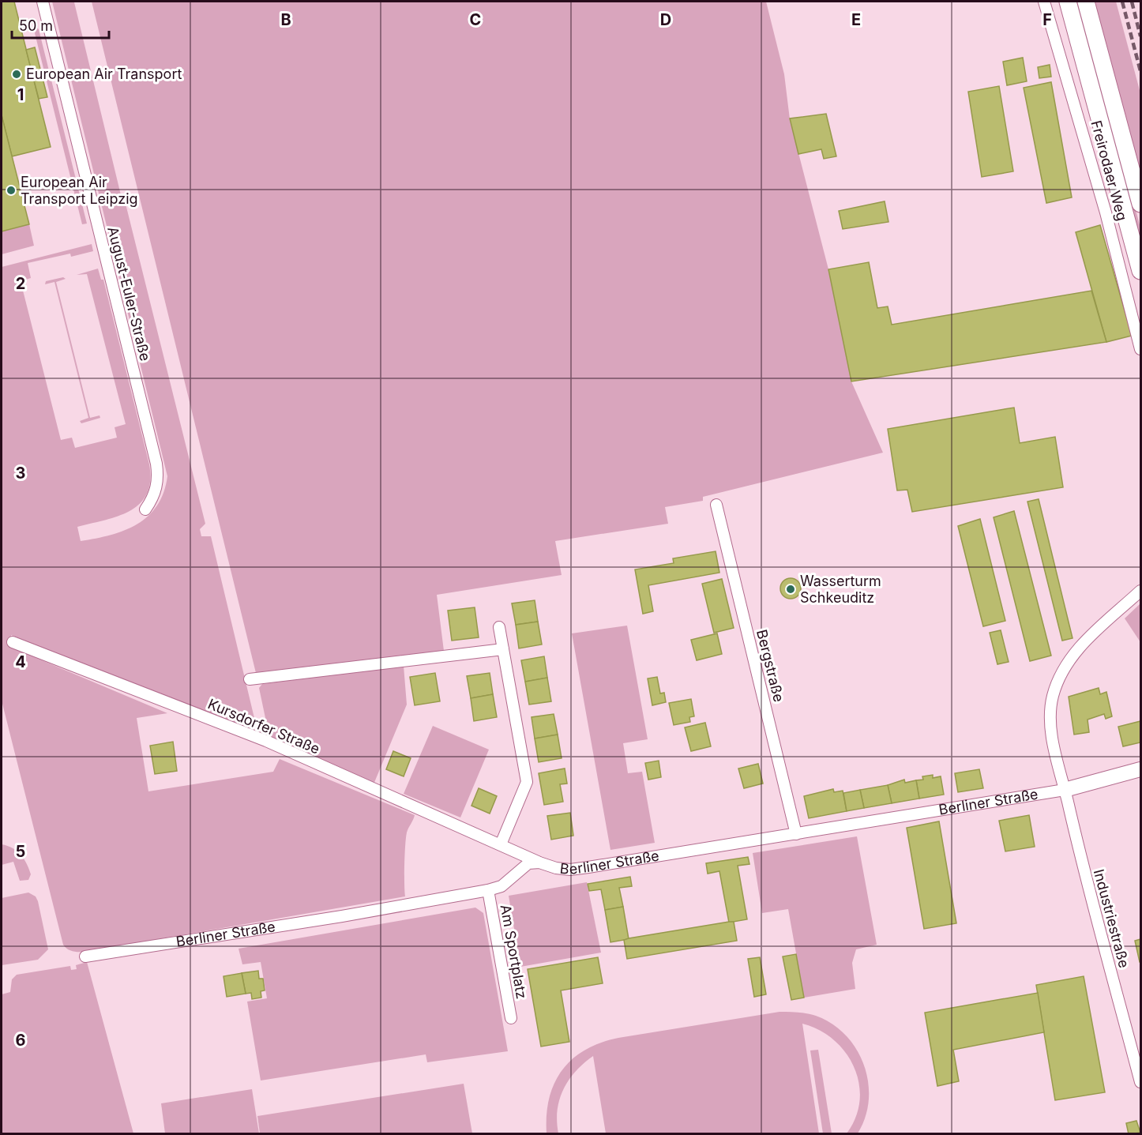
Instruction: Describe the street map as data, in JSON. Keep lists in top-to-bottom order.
{
  "streets": {
    "street": [
      "Freirodaer Weg",
      "August-Euler-Straße",
      "Bergstraße",
      "Kursdorfer Straße",
      "Berliner Straße",
      "Industriestraße",
      "Am Sportplatz"
    ]
  },
  "crossings": [
    ["Bergstraße", "Berliner Straße"],
    ["Kursdorfer Straße", "Berliner Straße"],
    ["Berliner Straße", "Industriestraße"],
    ["Berliner Straße", "Am Sportplatz"]
  ],
  "places": ["European Air Transport", "European Air Transport Leipzig", "Wasserturm Schkeuditz"],
  "scale_bar": "50 m",
  "grid": {
    "columns": [
      "B",
      "C",
      "D",
      "E",
      "F"
    ],
    "rows": [
      "1",
      "2",
      "3",
      "4",
      "5",
      "6"
    ]
  }
}
